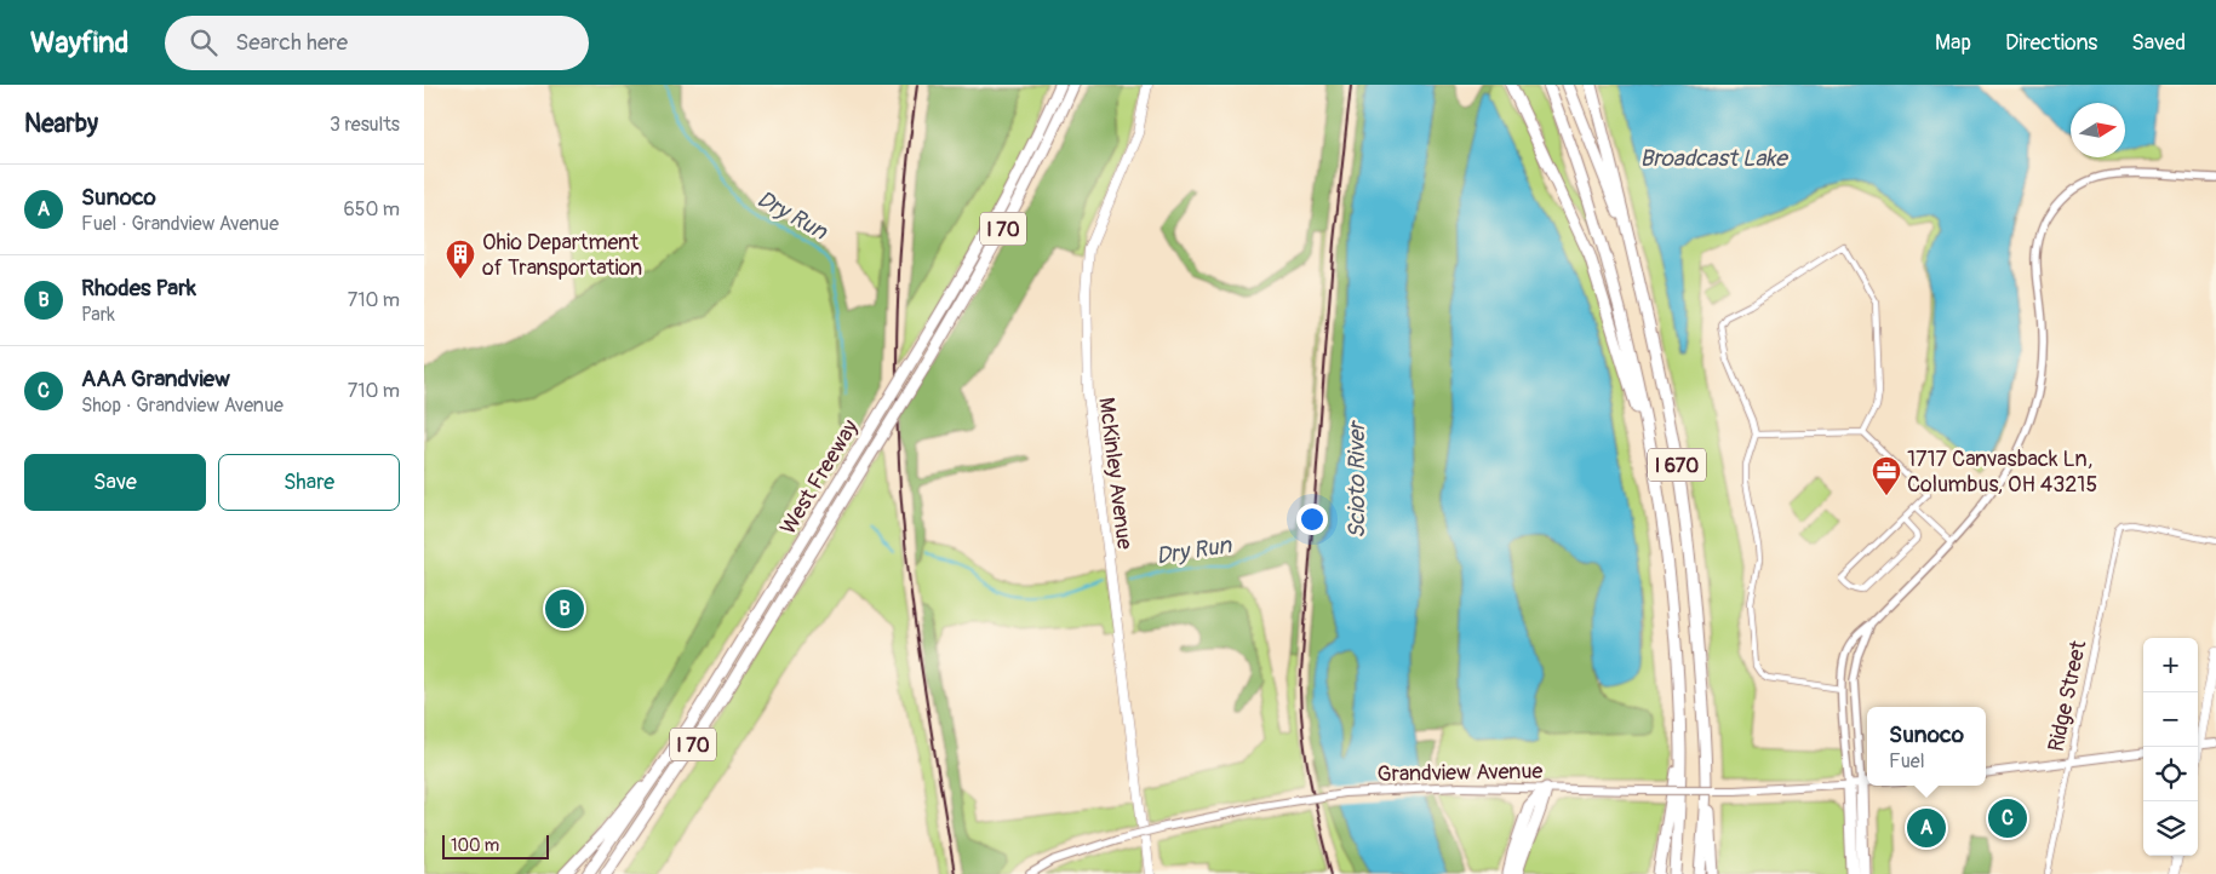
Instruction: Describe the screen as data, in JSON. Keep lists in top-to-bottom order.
{
  "streets": {
    "highway": ["I 70", "I 670", "West Freeway"],
    "main road": ["McKinley Avenue", "Grandview Avenue"],
    "street": ["Ridge Street"]
  },
  "water": ["Broadcast Lake", "Dry Run", "Scioto River"],
  "places": {
    "building": ["Ohio Department of Transportation"],
    "office": ["1717 Canvasback Ln, Columbus, OH 43215"]
  },
  "scale_bar": "100 m",
  "north": "right",
  "page": {
    "header": "Wayfind",
    "search": "Search here",
    "nav": ["Map", "Directions", "Saved"],
    "heading": ["Nearby", "3 results"],
    "list": [
      {
        "mark": "A",
        "name": "Sunoco",
        "note": "Fuel · Grandview Avenue",
        "value": "650 m"
      },
      {
        "mark": "B",
        "name": "Rhodes Park",
        "note": "Park",
        "value": "710 m"
      },
      {
        "mark": "C",
        "name": "AAA Grandview",
        "note": "Shop · Grandview Avenue",
        "value": "710 m"
      }
    ],
    "buttons": ["Save", "Share"],
    "pins": ["B", "C", "A"],
    "map_buttons": ["+", "−"],
    "popup": ["Sunoco", "Fuel"],
    "scale": "100 m"
  }
}
